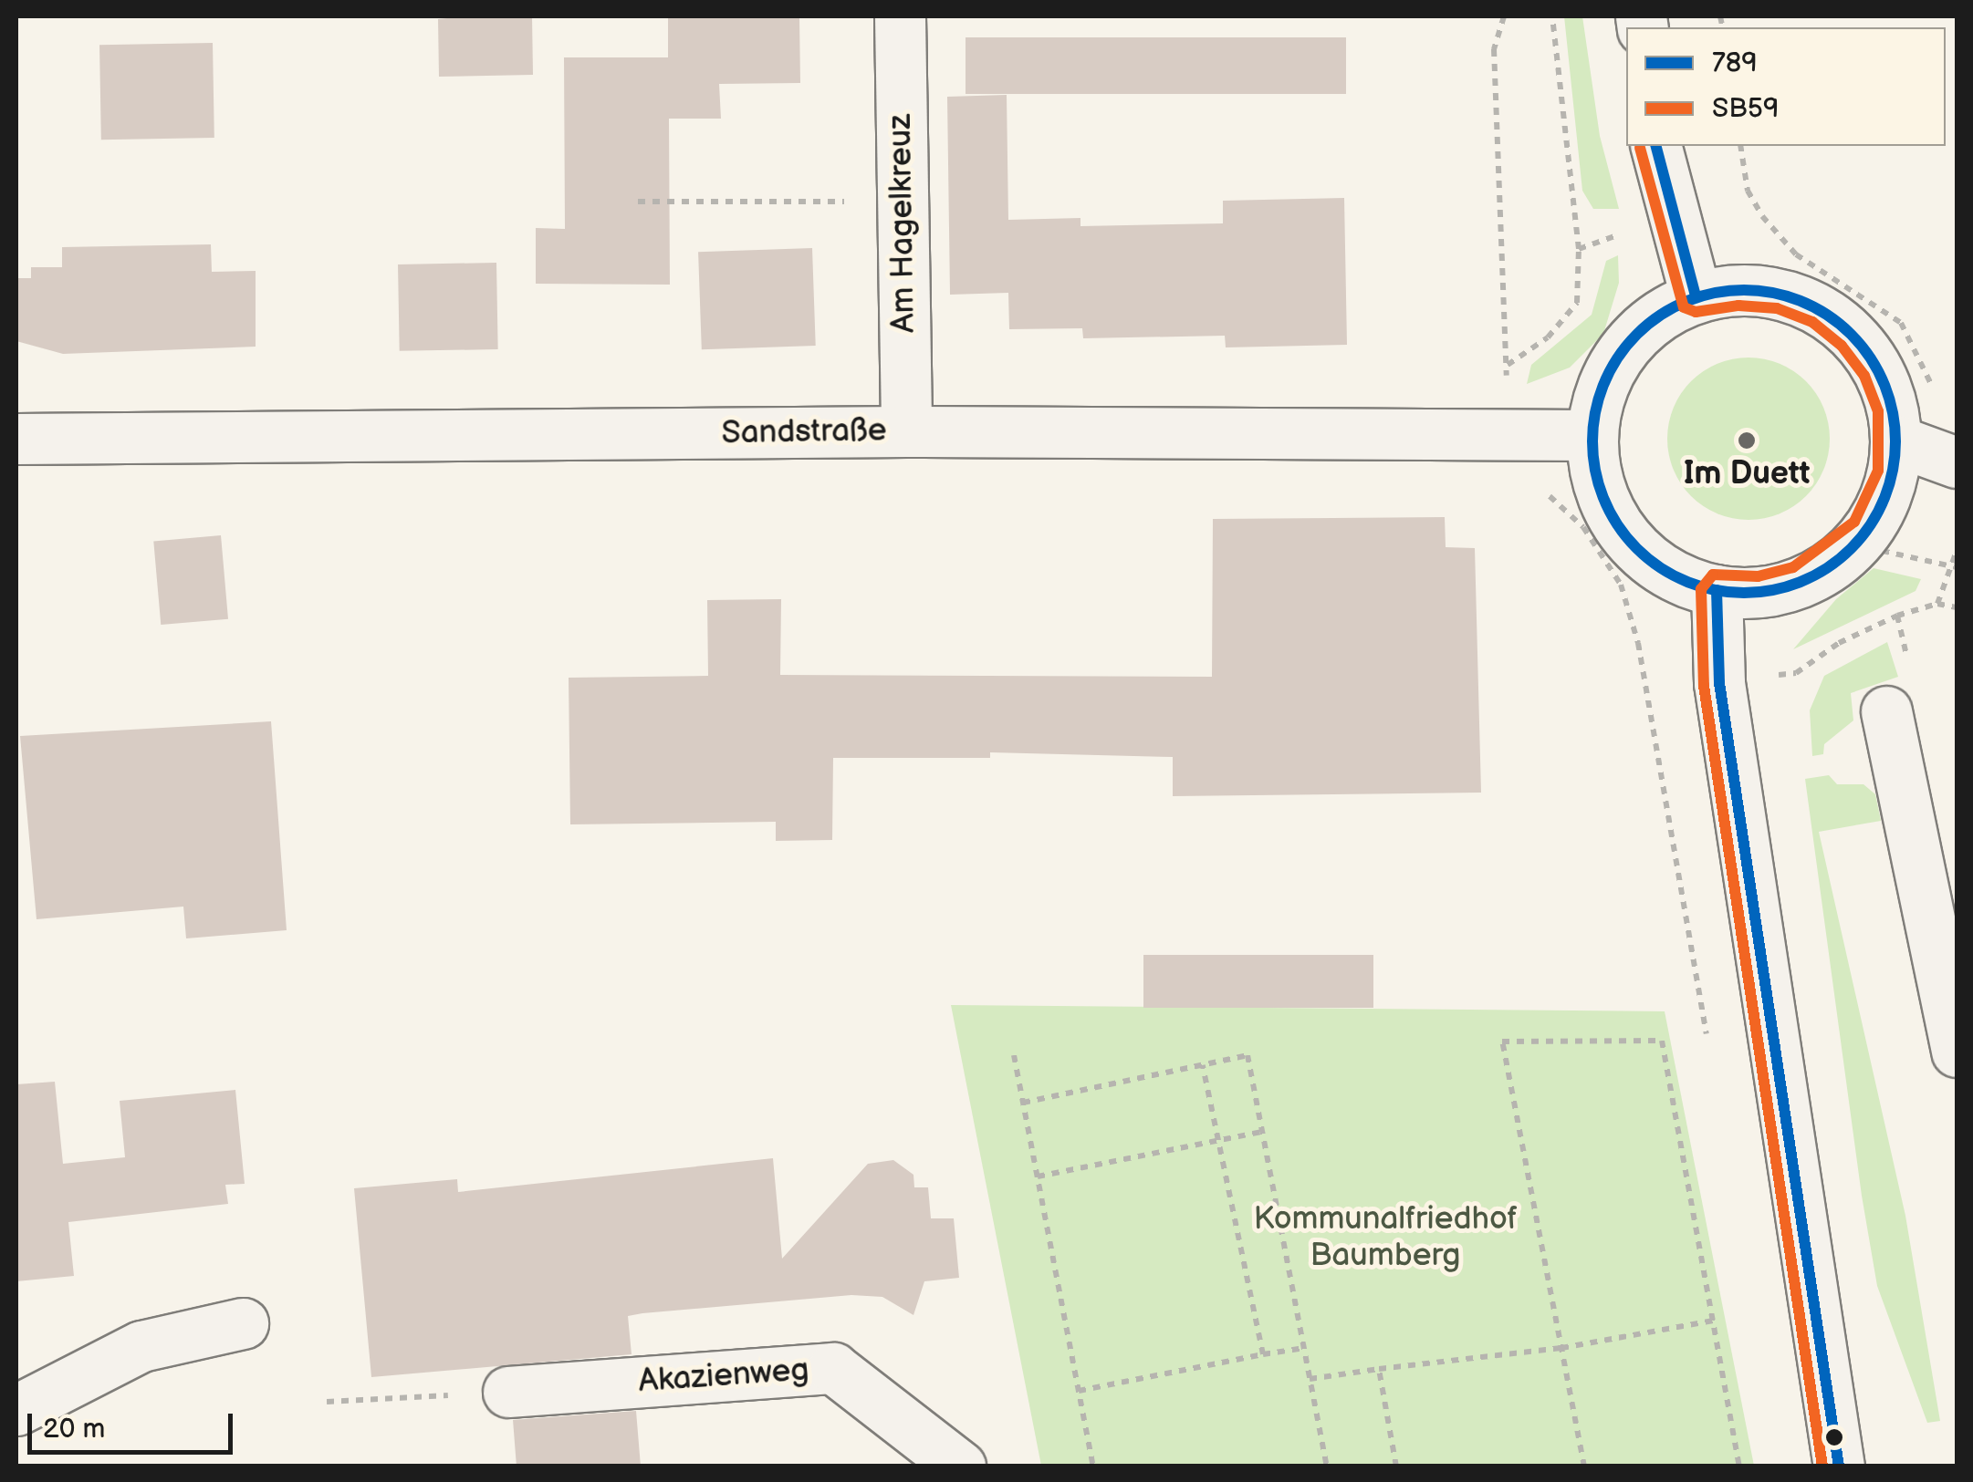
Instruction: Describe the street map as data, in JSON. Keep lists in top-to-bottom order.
{
  "streets": {
    "street": ["Am Hagelkreuz", "Sandstraße", "Akazienweg"]
  },
  "crossings": [
    ["Am Hagelkreuz", "Sandstraße"]
  ],
  "parks": ["Kommunalfriedhof Baumberg"],
  "places": ["Im Duett"],
  "lines": ["transit line 789", "transit line SB59"],
  "legend": ["789", "SB59"],
  "scale_bar": "20 m"
}
